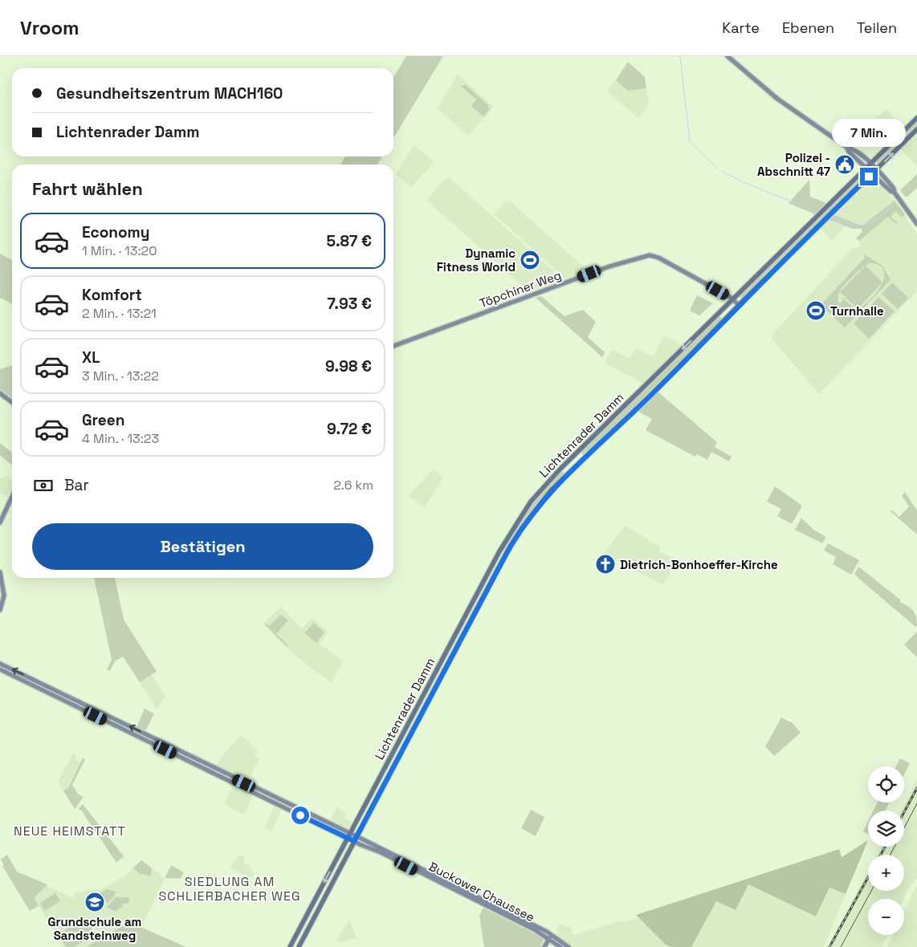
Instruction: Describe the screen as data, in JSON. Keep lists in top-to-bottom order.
{
  "streets": {
    "main road": ["Töpchiner Weg", "Lichtenrader Damm", "Buckower Chaussee"]
  },
  "crossings": [
    ["Töpchiner Weg", "Lichtenrader Damm"],
    ["Lichtenrader Damm", "Buckower Chaussee"]
  ],
  "districts": ["NEUE HEIMSTATT", "SIEDLUNG AM SCHLIERBACHER WEG"],
  "places": {
    "public building": ["Polizei - Abschnitt 47"],
    "sports": ["Dynamic Fitness World", "Turnhalle"],
    "church": ["Dietrich-Bonhoeffer-Kirche"],
    "school or university": ["Grundschule am Sandsteinweg"]
  },
  "page": {
    "header": "Vroom",
    "nav": ["Karte", "Ebenen", "Teilen"],
    "banner": ["Gesundheitszentrum MACH160", "Lichtenrader Damm"],
    "bubble": "7 Min.",
    "heading": "Fahrt wählen",
    "list": [
      {
        "name": "Economy",
        "note": "1 Min. · 13:20",
        "value": "5.87 €"
      },
      {
        "name": "Komfort",
        "note": "2 Min. · 13:21",
        "value": "7.93 €"
      },
      {
        "name": "XL",
        "note": "3 Min. · 13:22",
        "value": "9.98 €"
      },
      {
        "name": "Green",
        "note": "4 Min. · 13:23",
        "value": "9.72 €"
      }
    ],
    "pay": ["Bar", "2.6 km"],
    "buttons": "Bestätigen",
    "map_buttons": ["+", "−"]
  }
}
